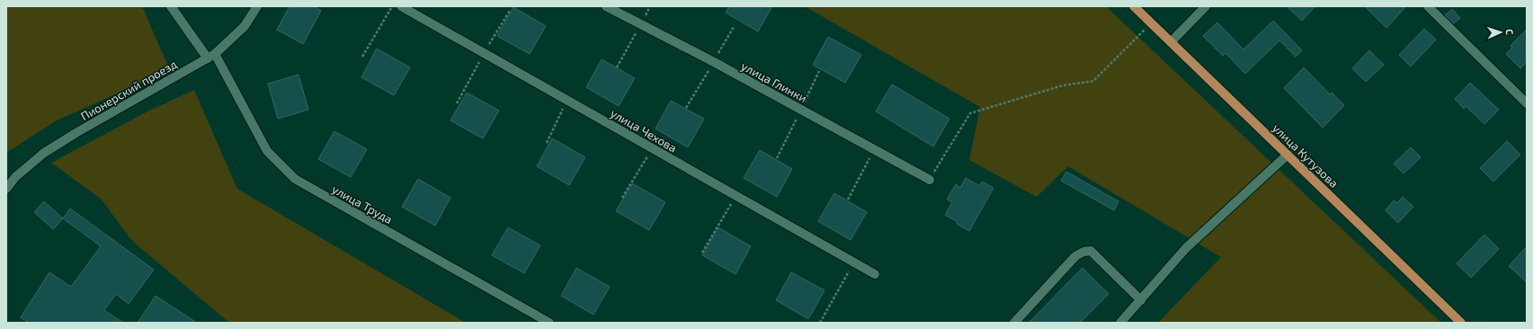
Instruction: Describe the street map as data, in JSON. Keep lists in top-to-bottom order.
{
  "streets": {
    "main road": ["улица Кутузова"],
    "street": [
      "улица Глинки",
      "Пионерский проезд",
      "улица Чехова",
      "улица Труда"
    ]
  },
  "crossings": [
    ["Пионерский проезд", "улица Труда"]
  ],
  "north": "right"
}
